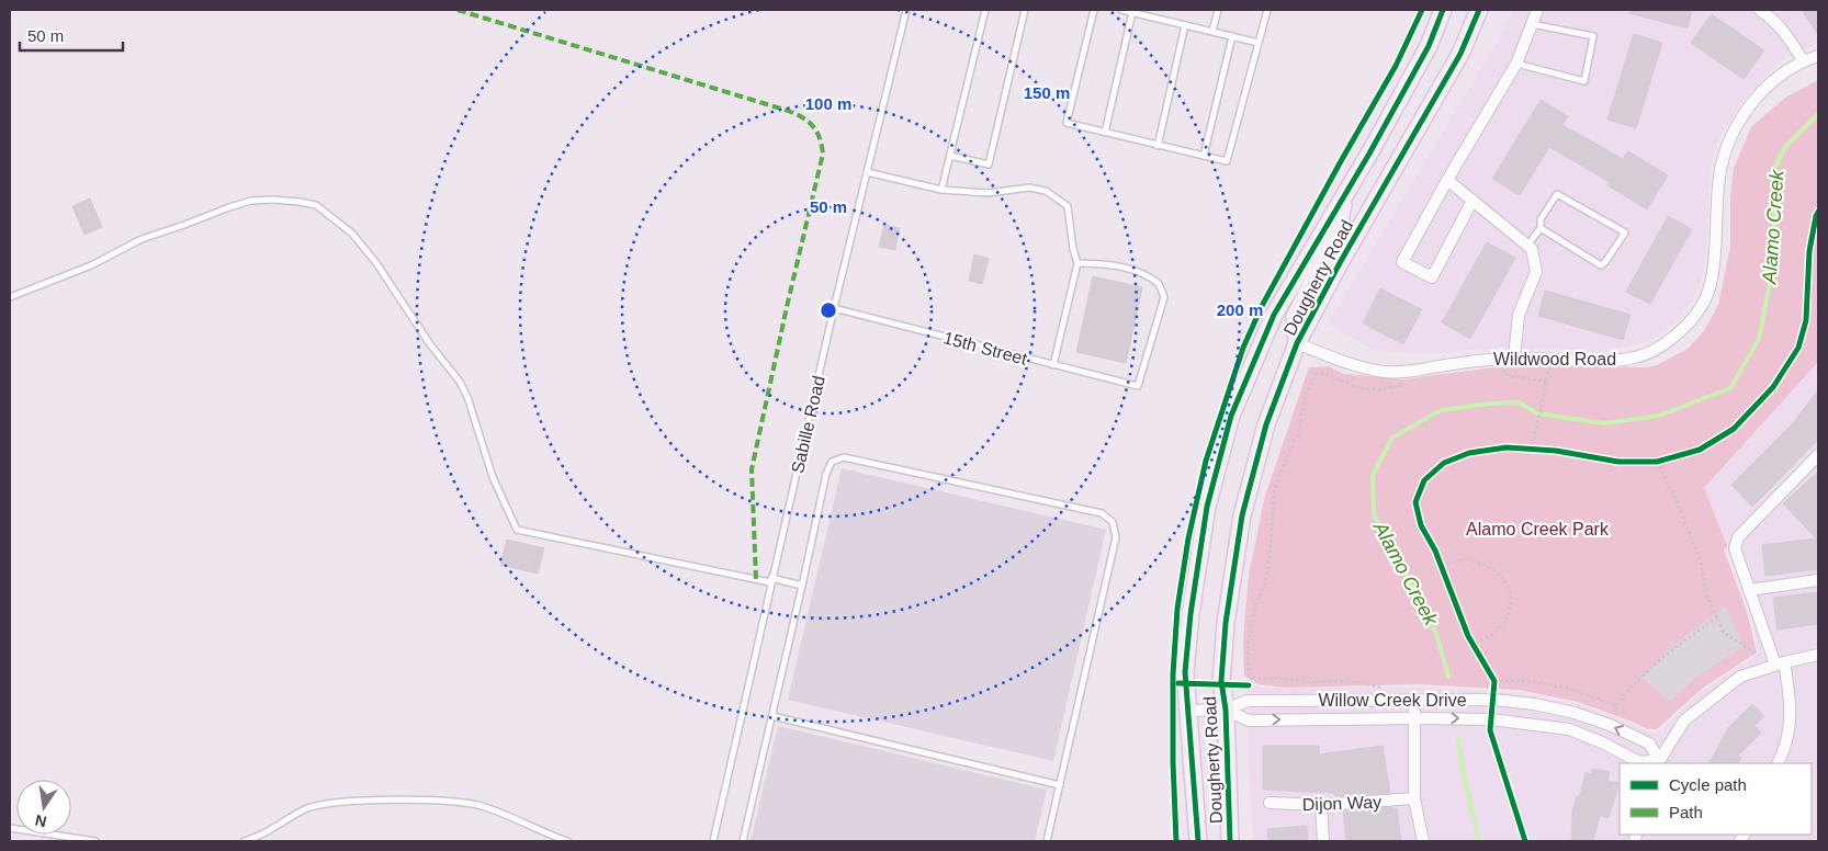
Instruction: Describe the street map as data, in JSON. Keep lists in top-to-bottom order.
{
  "streets": {
    "main road": ["Dougherty Road"],
    "street": ["Wildwood Road", "Willow Creek Drive", "Dijon Way"],
    "lane": ["15th Street", "Sabille Road"]
  },
  "crossings": [
    ["Dougherty Road", "Wildwood Road"],
    ["Dougherty Road", "Willow Creek Drive"],
    ["15th Street", "Sabille Road"]
  ],
  "water": ["Alamo Creek"],
  "parks": ["Alamo Creek Park"],
  "legend": ["Cycle path", "Path"],
  "scale_bar": "50 m",
  "north": "bottom",
  "rings": [
    "150 m",
    "100 m",
    "50 m",
    "200 m"
  ]
}
